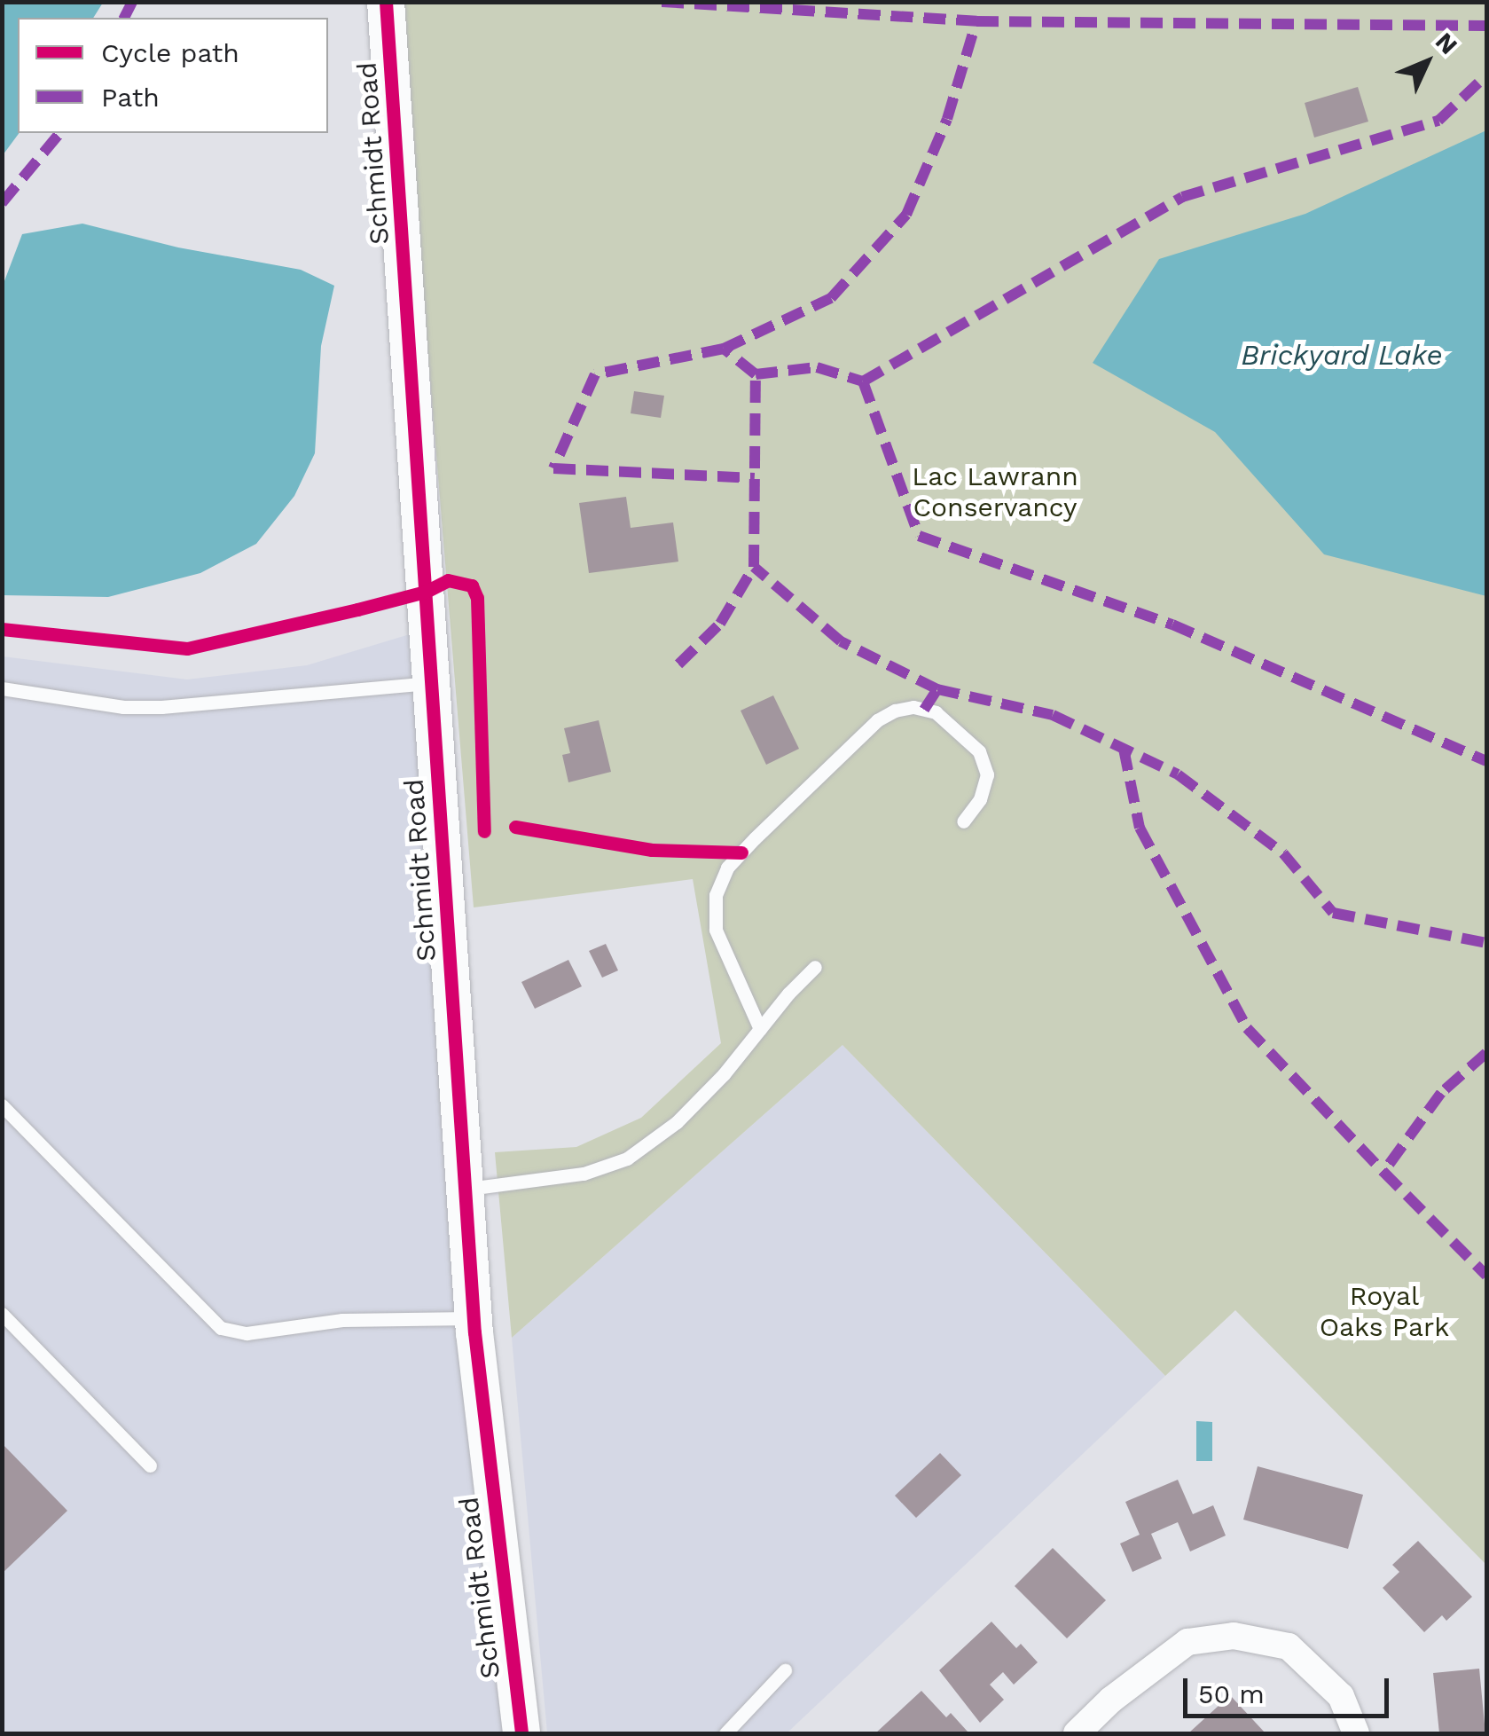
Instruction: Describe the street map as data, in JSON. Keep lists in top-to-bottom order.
{
  "streets": {
    "street": ["Schmidt Road"]
  },
  "water": ["Brickyard Lake"],
  "parks": ["Lac Lawrann Conservancy", "Royal Oaks Park"],
  "legend": ["Cycle path", "Path"],
  "scale_bar": "50 m",
  "north": "top right"
}
